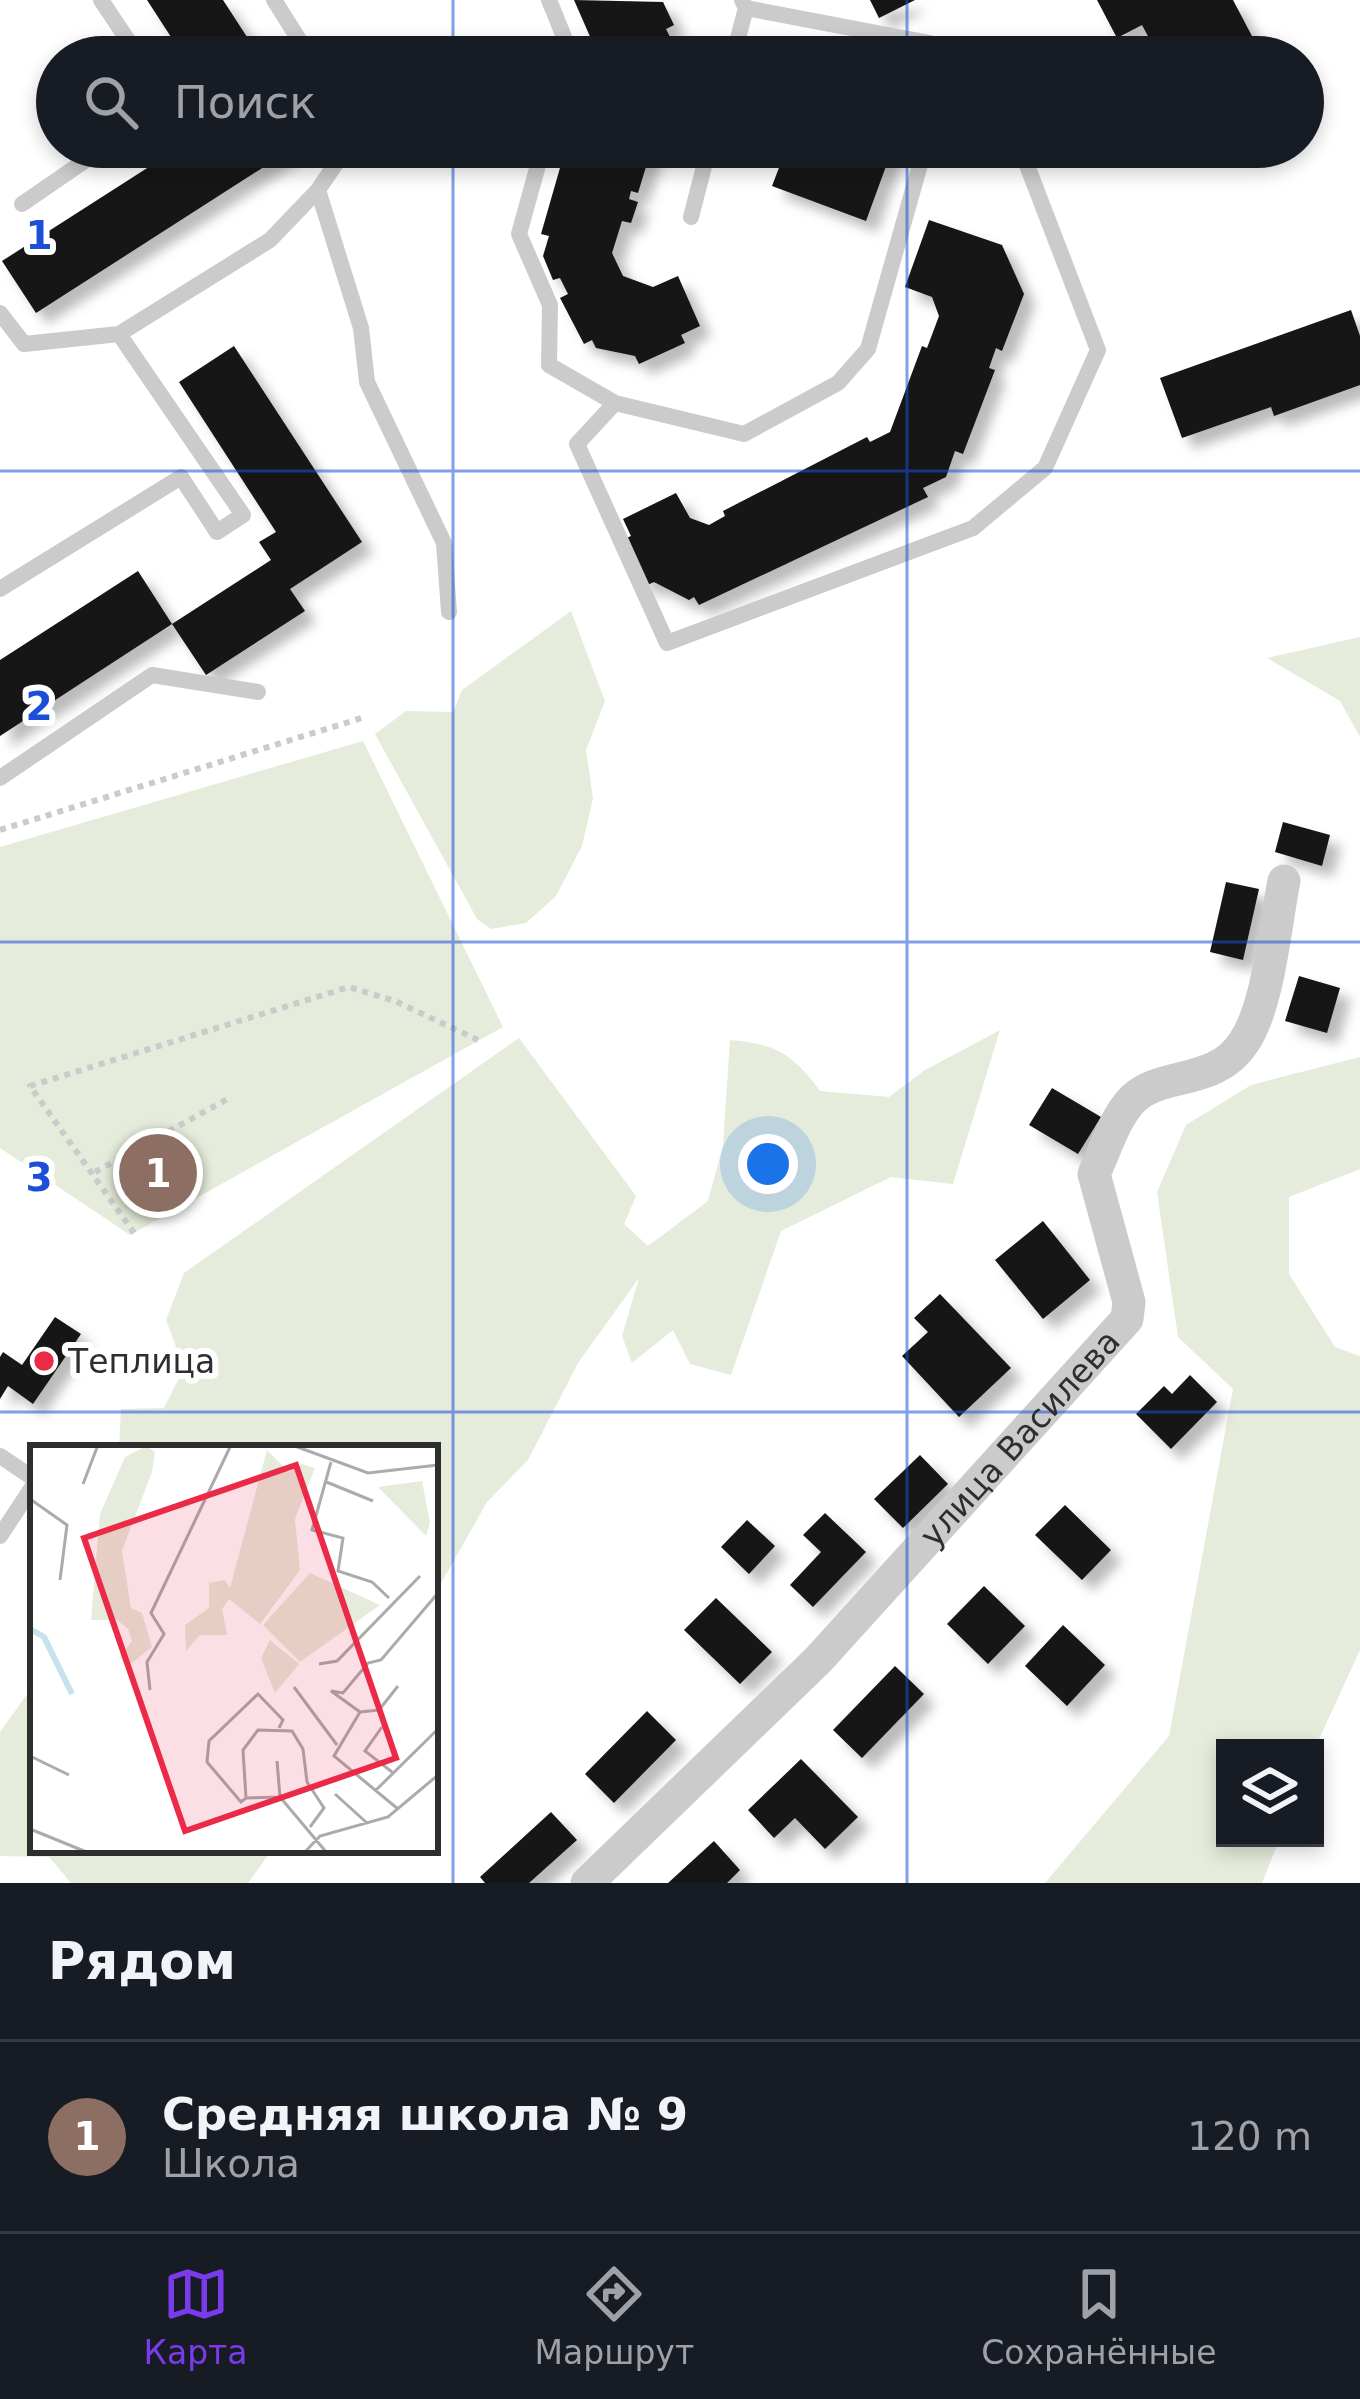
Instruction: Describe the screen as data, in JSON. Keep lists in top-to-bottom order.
{
  "streets": {
    "street": ["улица Василева"]
  },
  "places": ["Теплица"],
  "page": {
    "search": "Поиск",
    "pins": "1",
    "heading": "Рядом",
    "list": [
      {
        "mark": "1",
        "name": "Средняя школа № 9",
        "note": "Школа",
        "value": "120 m"
      }
    ],
    "nav": ["Карта", "Маршрут", "Сохранённые"]
  },
  "grid": {
    "rows": ["1", "2", "3"]
  }
}
